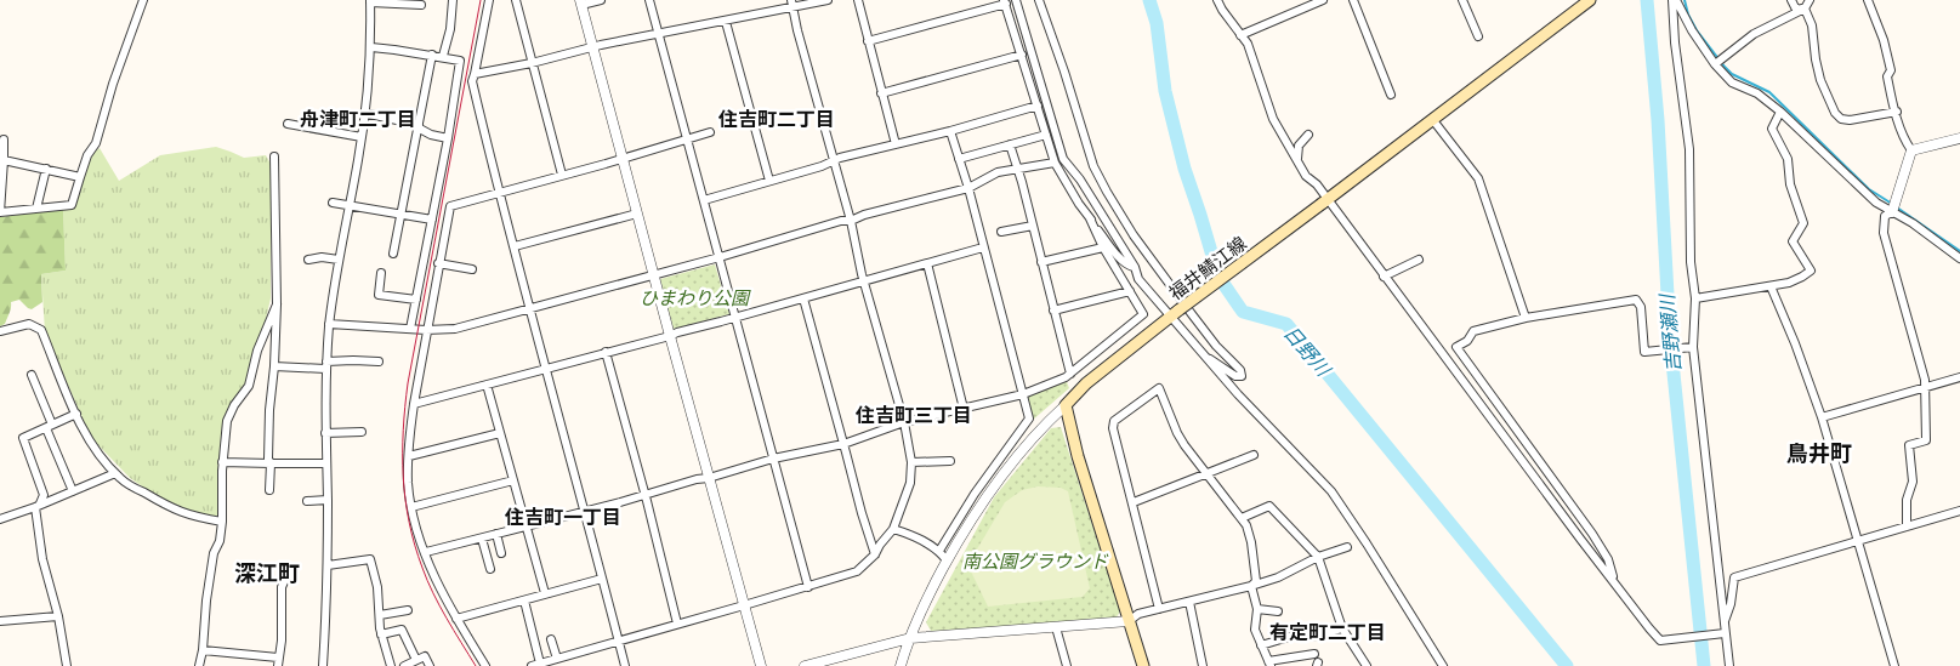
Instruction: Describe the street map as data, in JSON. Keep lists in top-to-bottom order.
{
  "streets": {
    "main road": ["福井鯖江線"]
  },
  "districts": [
    "舟津町二丁目",
    "住吉町二丁目",
    "住吉町三丁目",
    "鳥井町",
    "住吉町一丁目",
    "深江町",
    "有定町二丁目"
  ],
  "water": ["吉野瀬川", "日野川"],
  "parks": ["ひまわり公園", "南公園グラウンド"]
}
